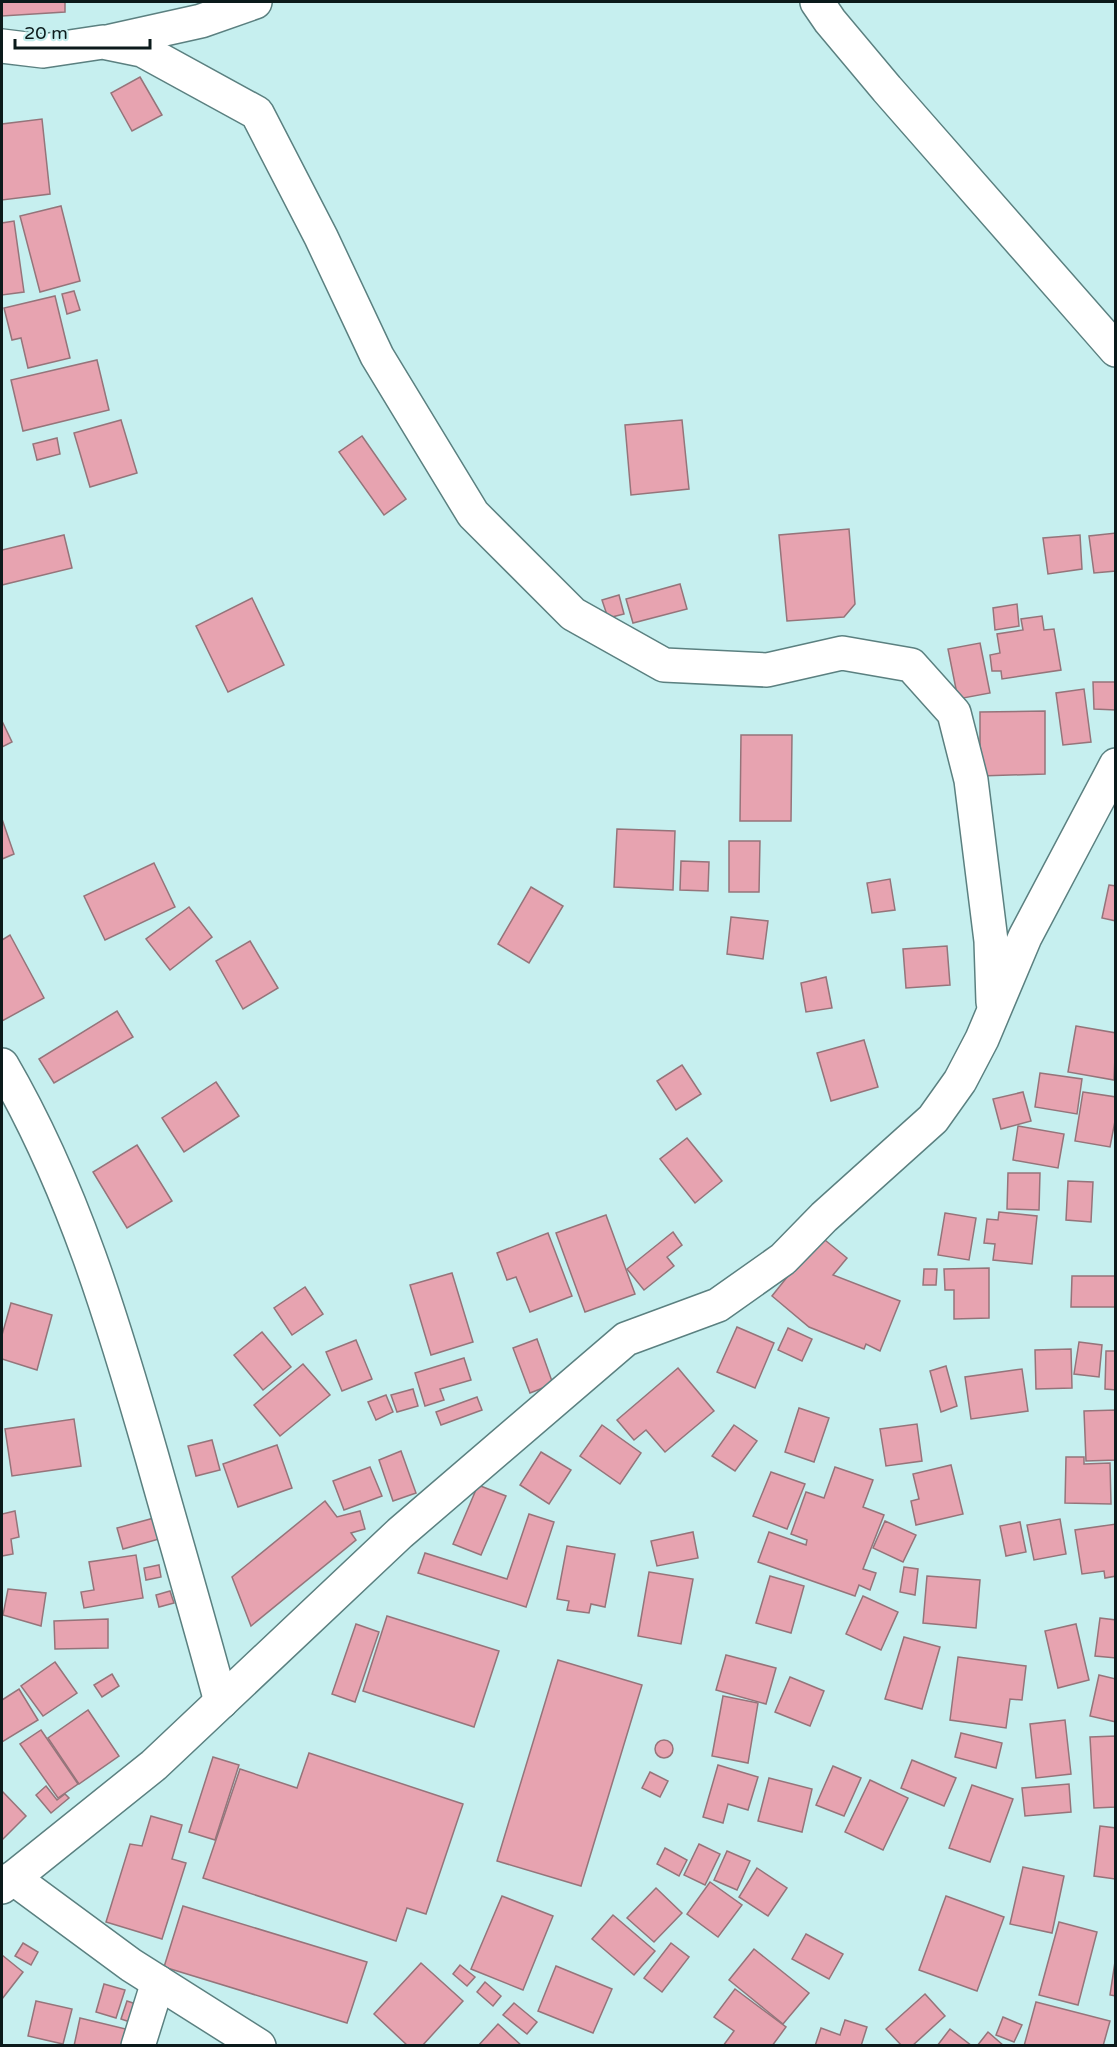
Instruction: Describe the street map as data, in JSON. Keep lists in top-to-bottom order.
{
  "scale_bar": "20 m"
}
